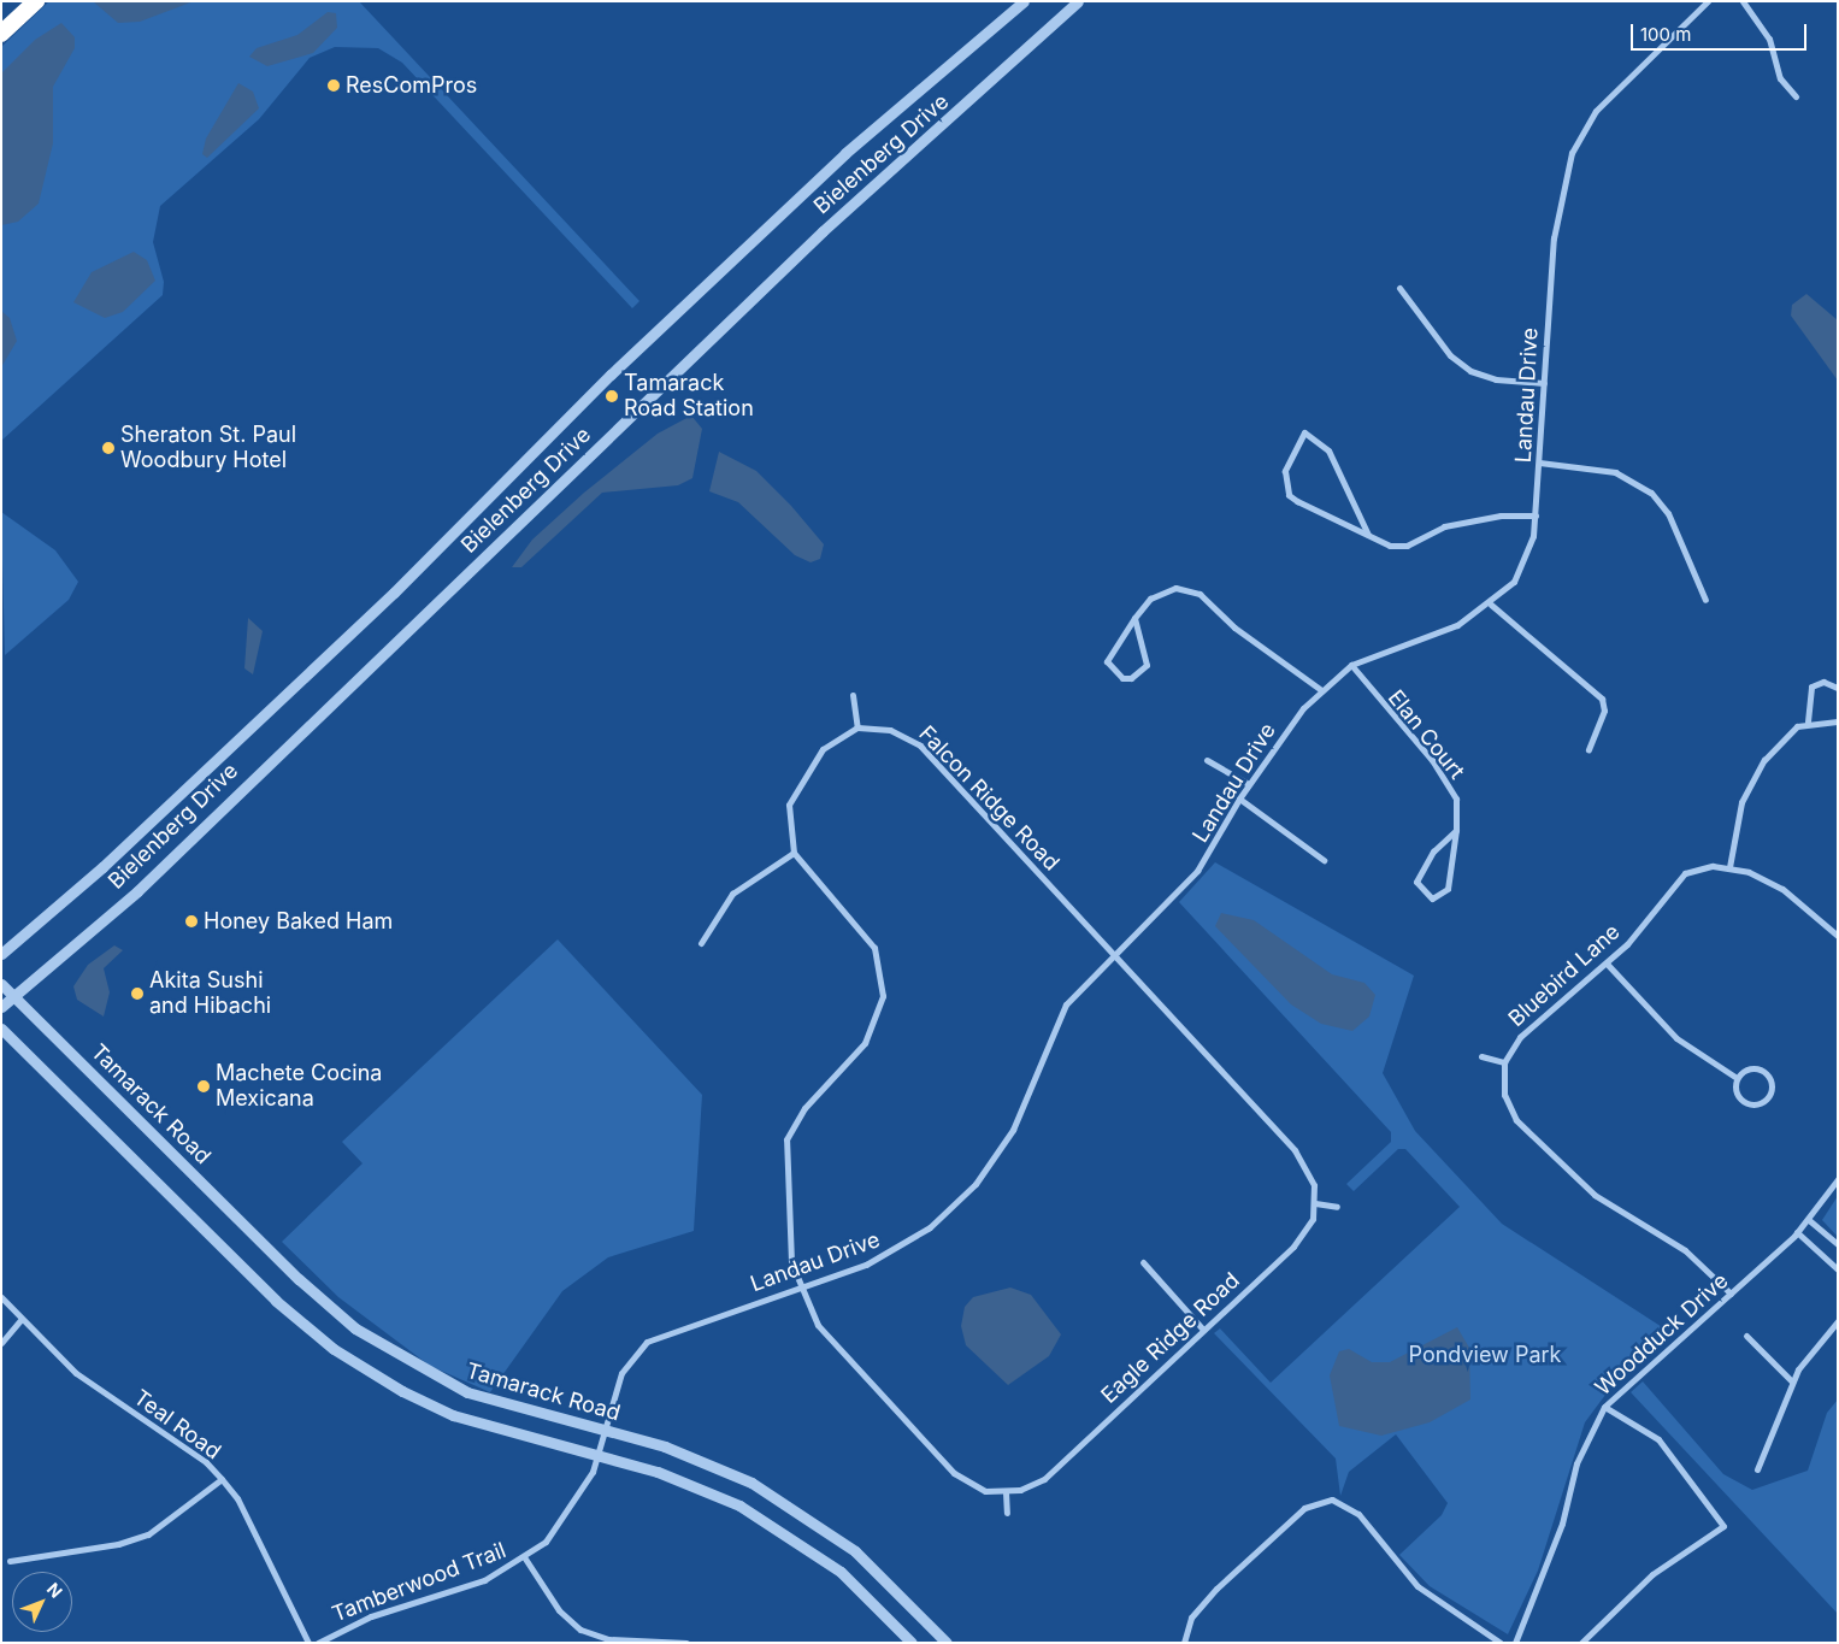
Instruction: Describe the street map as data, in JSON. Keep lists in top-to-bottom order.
{
  "streets": {
    "street": [
      "Bielenberg Drive",
      "Landau Drive",
      "Elan Court",
      "Falcon Ridge Road",
      "Bluebird Lane",
      "Tamarack Road",
      "Woodduck Drive",
      "Eagle Ridge Road",
      "Teal Road",
      "Tamberwood Trail"
    ]
  },
  "crossings": [
    ["Bielenberg Drive", "Tamarack Road"],
    ["Landau Drive", "Elan Court"],
    ["Landau Drive", "Falcon Ridge Road"],
    ["Landau Drive", "Tamarack Road"],
    ["Landau Drive", "Tamberwood Trail"],
    ["Tamarack Road", "Tamberwood Trail"]
  ],
  "parks": ["Pondview Park"],
  "places": [
    "ResComPros",
    "Tamarack Road Station",
    "Sheraton St. Paul Woodbury Hotel",
    "Honey Baked Ham",
    "Akita Sushi and Hibachi",
    "Machete Cocina Mexicana"
  ],
  "scale_bar": "100 m",
  "north": "top right"
}
